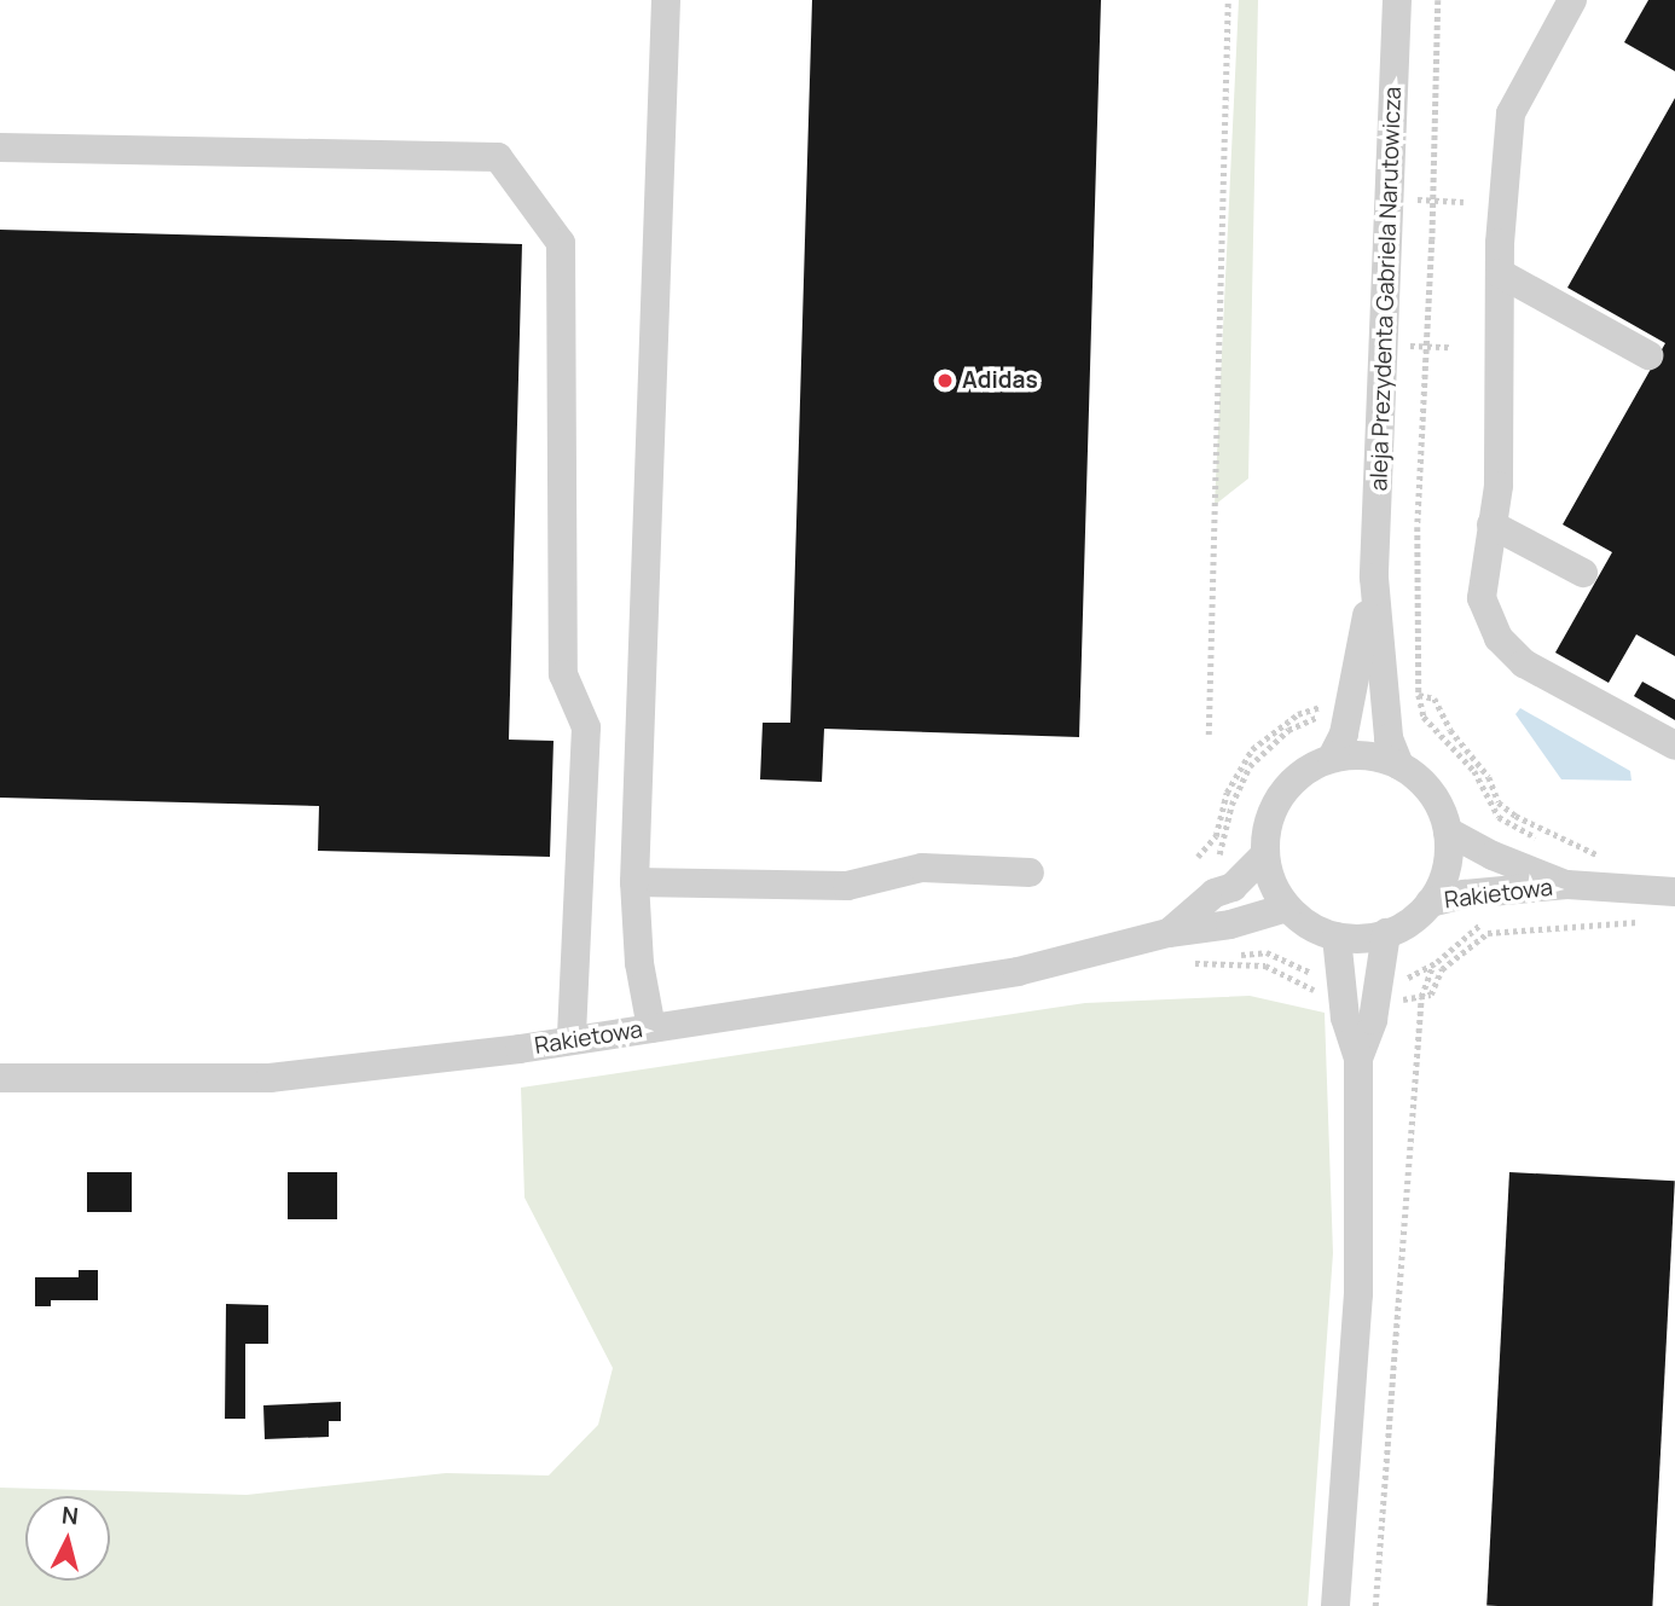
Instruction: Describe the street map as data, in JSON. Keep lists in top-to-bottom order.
{
  "streets": {
    "street": ["aleja Prezydenta Gabriela Narutowicza", "Rakietowa"]
  },
  "crossings": [
    ["aleja Prezydenta Gabriela Narutowicza", "Rakietowa"]
  ],
  "places": ["Adidas"],
  "north": "top"
}
